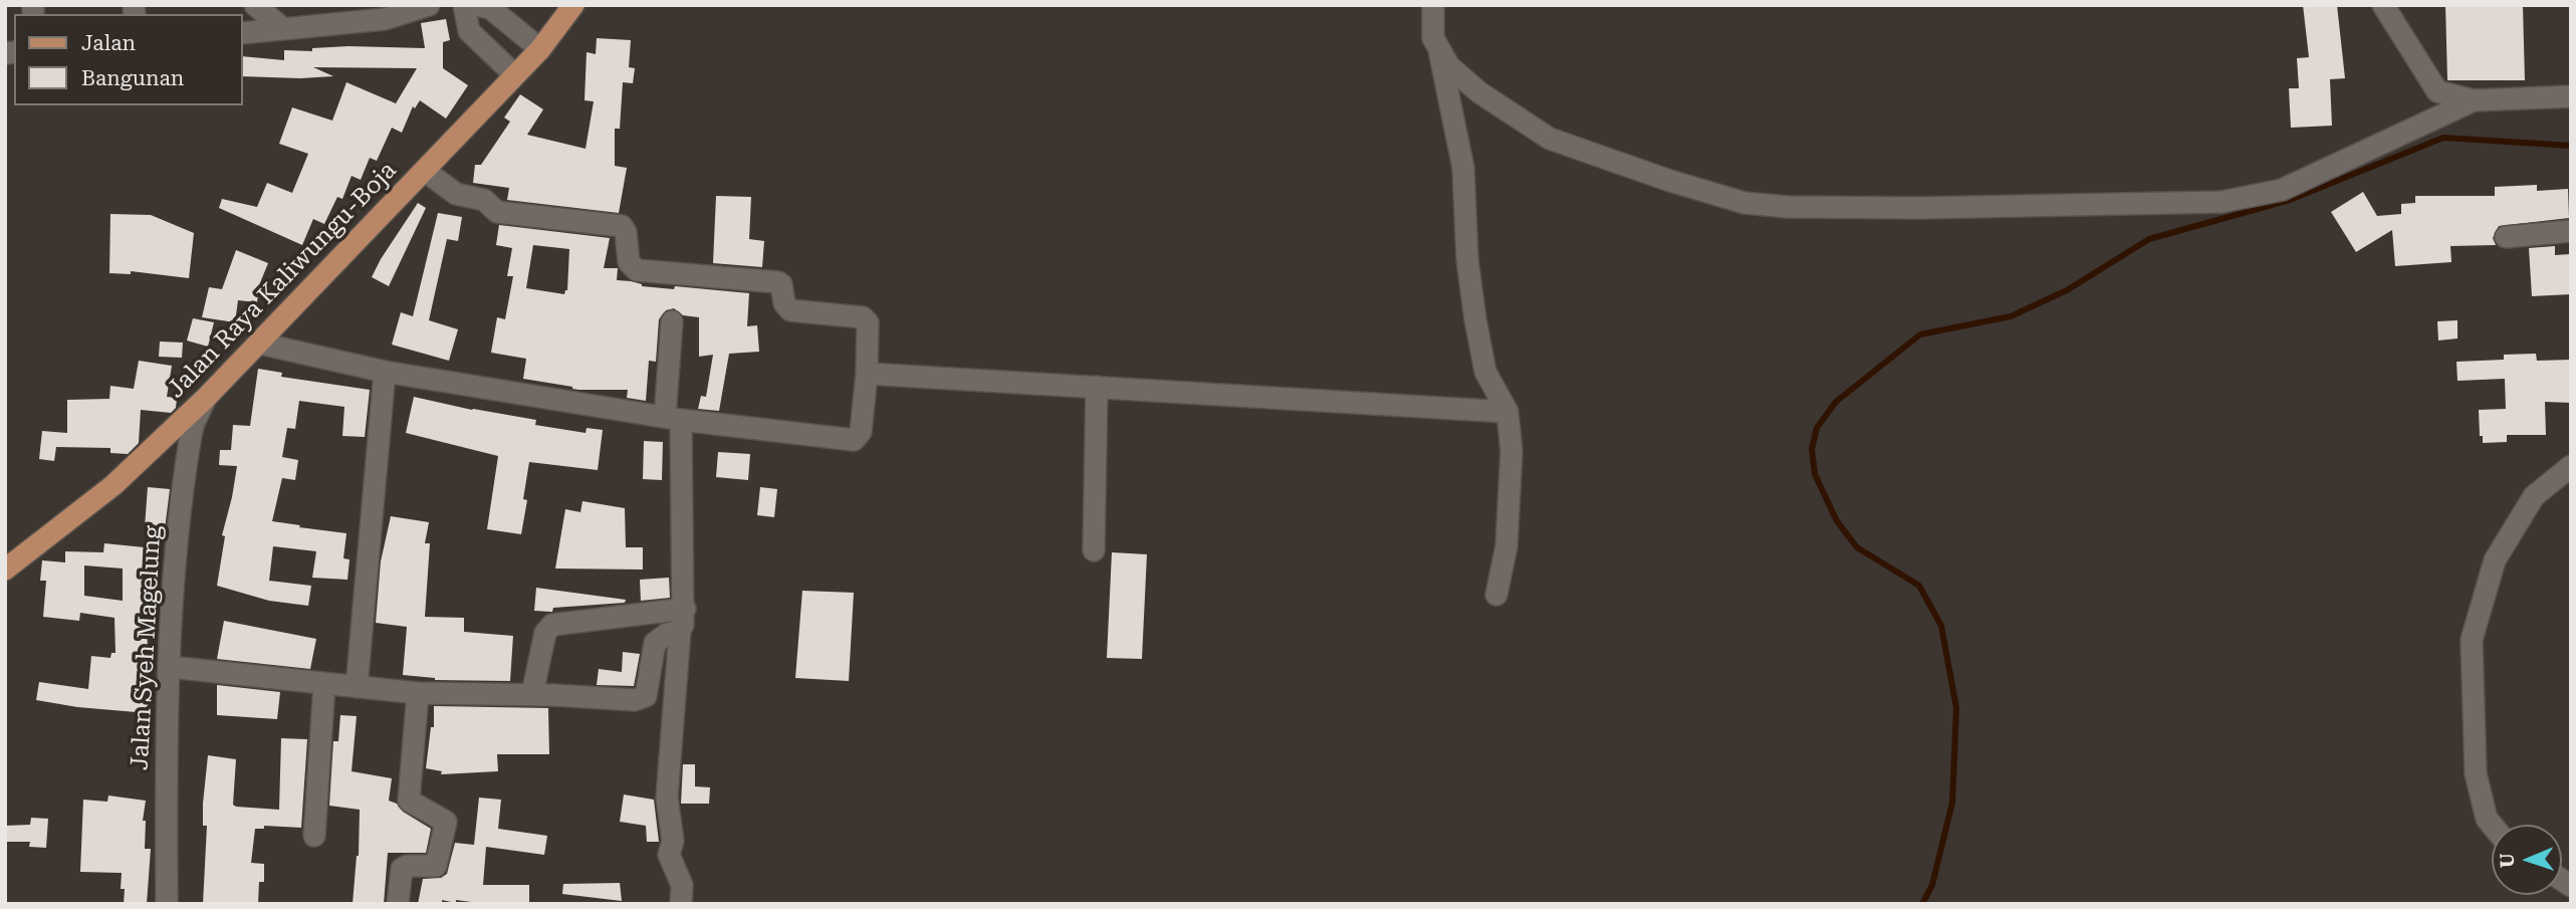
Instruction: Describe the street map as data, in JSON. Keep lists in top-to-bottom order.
{
  "streets": {
    "main road": ["Jalan Raya Kaliwungu-Boja"],
    "street": ["Jalan Syeh Magelung"]
  },
  "crossings": [
    ["Jalan Raya Kaliwungu-Boja", "Jalan Syeh Magelung"]
  ],
  "legend": ["Jalan", "Bangunan"],
  "north": "left"
}
